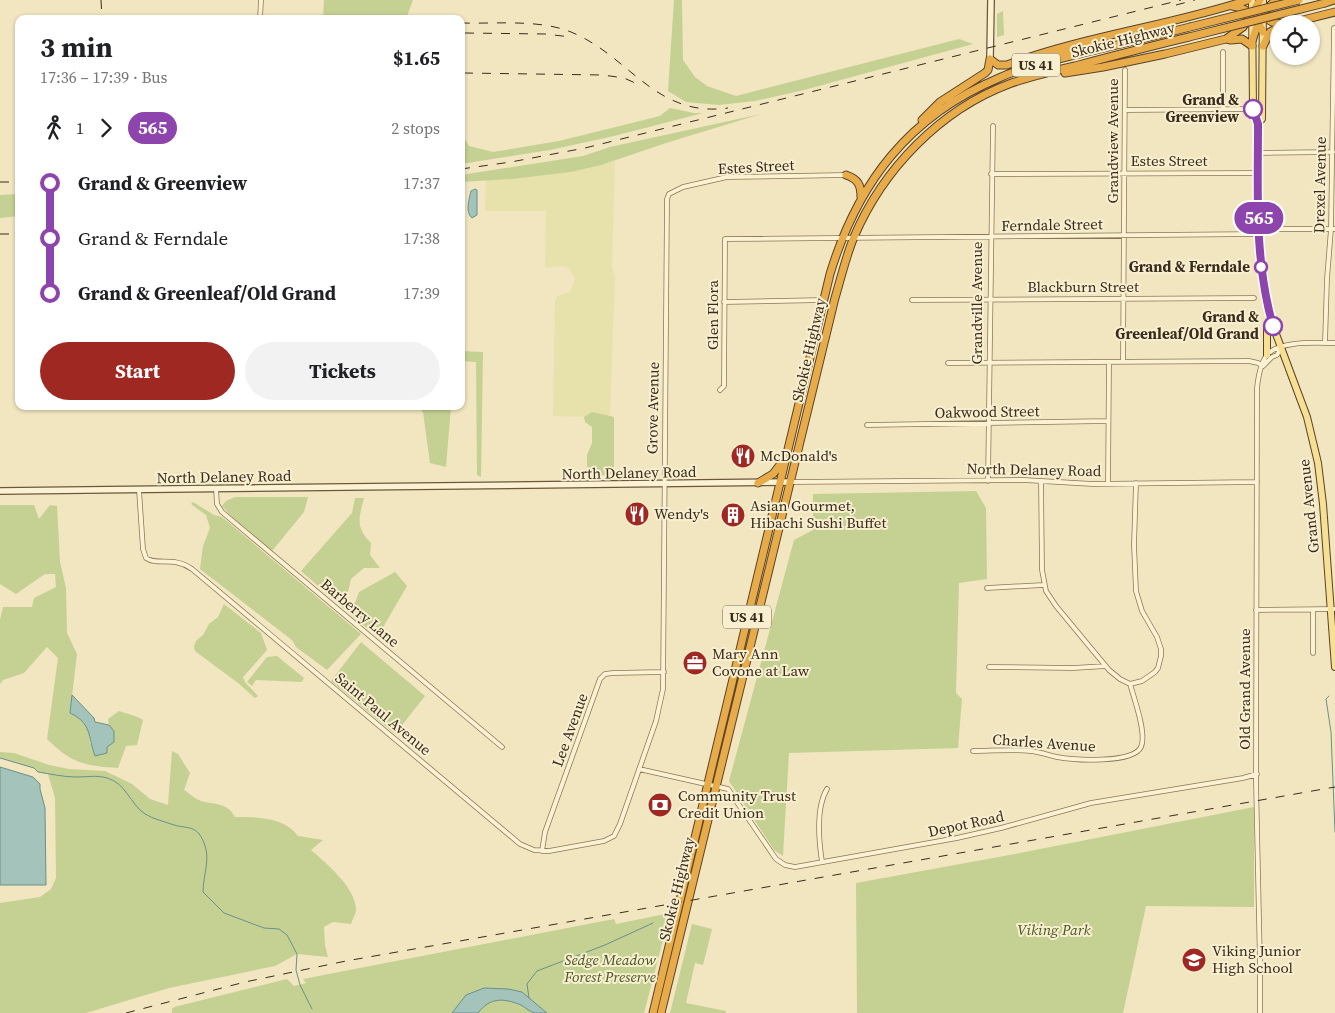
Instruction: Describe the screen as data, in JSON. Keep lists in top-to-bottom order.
{
  "streets": {
    "highway": ["Skokie Highway", "US 41"],
    "main road": ["Grand Avenue"],
    "street": [
      "Grandview Avenue",
      "Estes Street",
      "Drexel Avenue",
      "Ferndale Street",
      "Blackburn Street",
      "Grandville Avenue",
      "Glen Flora",
      "Grove Avenue",
      "Oakwood Street",
      "North Delaney Road",
      "Barberry Lane",
      "Old Grand Avenue",
      "Saint Paul Avenue",
      "Lee Avenue",
      "Charles Avenue",
      "Depot Road"
    ]
  },
  "crossings": [
    ["Skokie Highway", "Ferndale Street"],
    ["Skokie Highway", "North Delaney Road"],
    ["Skokie Highway", "Depot Road"],
    ["Grandview Avenue", "Estes Street"],
    ["Grandview Avenue", "Ferndale Street"],
    ["Grandview Avenue", "Blackburn Street"],
    ["Estes Street", "Grandville Avenue"],
    ["Estes Street", "Grove Avenue"],
    ["Estes Street", "Grand Avenue"],
    ["Drexel Avenue", "Ferndale Street"],
    ["Ferndale Street", "Grandville Avenue"],
    ["Ferndale Street", "Glen Flora"],
    ["Ferndale Street", "Grand Avenue"],
    ["Blackburn Street", "Grandville Avenue"],
    ["Grandville Avenue", "Oakwood Street"],
    ["Grandville Avenue", "North Delaney Road"],
    ["Grove Avenue", "North Delaney Road"],
    ["Grove Avenue", "Lee Avenue"],
    ["North Delaney Road", "Barberry Lane"],
    ["North Delaney Road", "Old Grand Avenue"],
    ["North Delaney Road", "Saint Paul Avenue"],
    ["Old Grand Avenue", "Depot Road"],
    ["Saint Paul Avenue", "Lee Avenue"]
  ],
  "parks": ["Viking Park", "Sedge Meadow Forest Preserve"],
  "places": {
    "other": ["Grand & Greenview", "Grand & Ferndale", "Grand & Greenleaf/Old Grand"],
    "restaurant": ["McDonald's", "Wendy's"],
    "building": ["Asian Gourmet, Hibachi Sushi Buffet"],
    "office": ["Mary Ann Covone at Law"],
    "bank": ["Community Trust Credit Union"],
    "school or university": ["Viking Junior High School"]
  },
  "lines": ["bus line 565"],
  "page": {
    "on_map": "565",
    "heading": ["3 min", "17:36 – 17:39 · Bus", "$1.65"],
    "legs": ["1", "565", "2 stops"],
    "list": [
      {
        "name": "Grand & Greenview",
        "value": "17:37"
      },
      {
        "name": "Grand & Ferndale",
        "value": "17:38"
      },
      {
        "name": "Grand & Greenleaf/Old Grand",
        "value": "17:39"
      }
    ],
    "buttons": ["Start", "Tickets"]
  }
}
